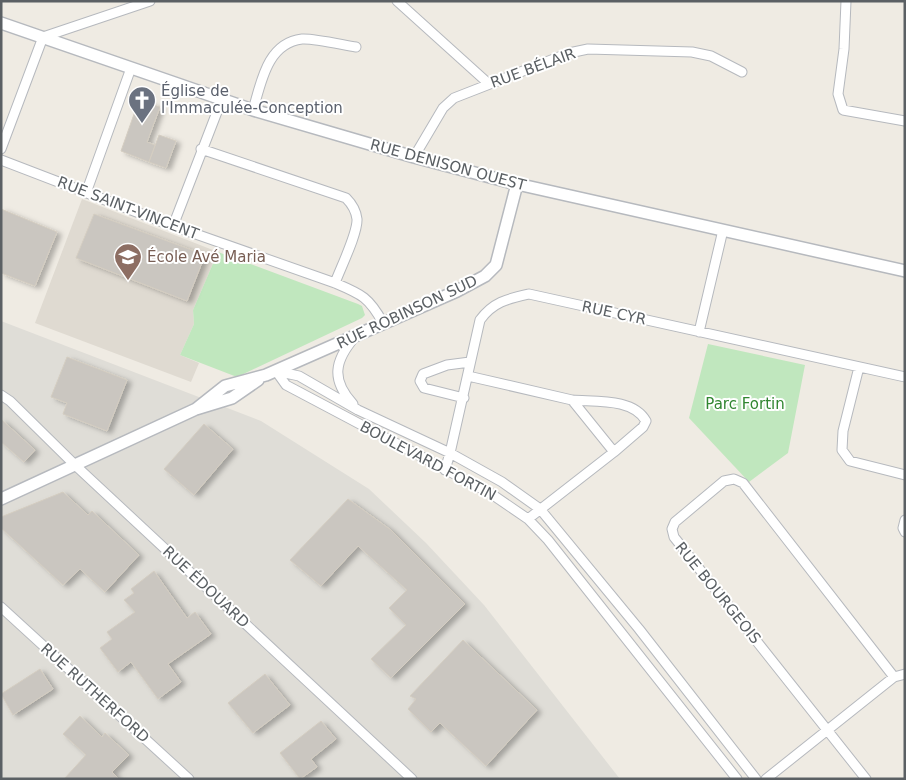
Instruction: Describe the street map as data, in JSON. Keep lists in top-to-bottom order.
{
  "streets": {
    "street": [
      "RUE BÉLAIR",
      "RUE DENISON OUEST",
      "RUE SAINT-VINCENT",
      "RUE ROBINSON SUD",
      "RUE CYR",
      "BOULEVARD FORTIN",
      "RUE ÉDOUARD",
      "RUE BOURGEOIS",
      "RUE RUTHERFORD"
    ]
  },
  "crossings": [
    ["RUE BÉLAIR", "RUE DENISON OUEST"],
    ["RUE DENISON OUEST", "RUE ROBINSON SUD"],
    ["RUE SAINT-VINCENT", "RUE ROBINSON SUD"],
    ["RUE ROBINSON SUD", "BOULEVARD FORTIN"],
    ["RUE ROBINSON SUD", "RUE ÉDOUARD"],
    ["RUE CYR", "BOULEVARD FORTIN"]
  ],
  "parks": ["Parc Fortin"],
  "places": {
    "church": ["Église de l'Immaculée-Conception"],
    "school or university": ["École Avé Maria"]
  }
}
